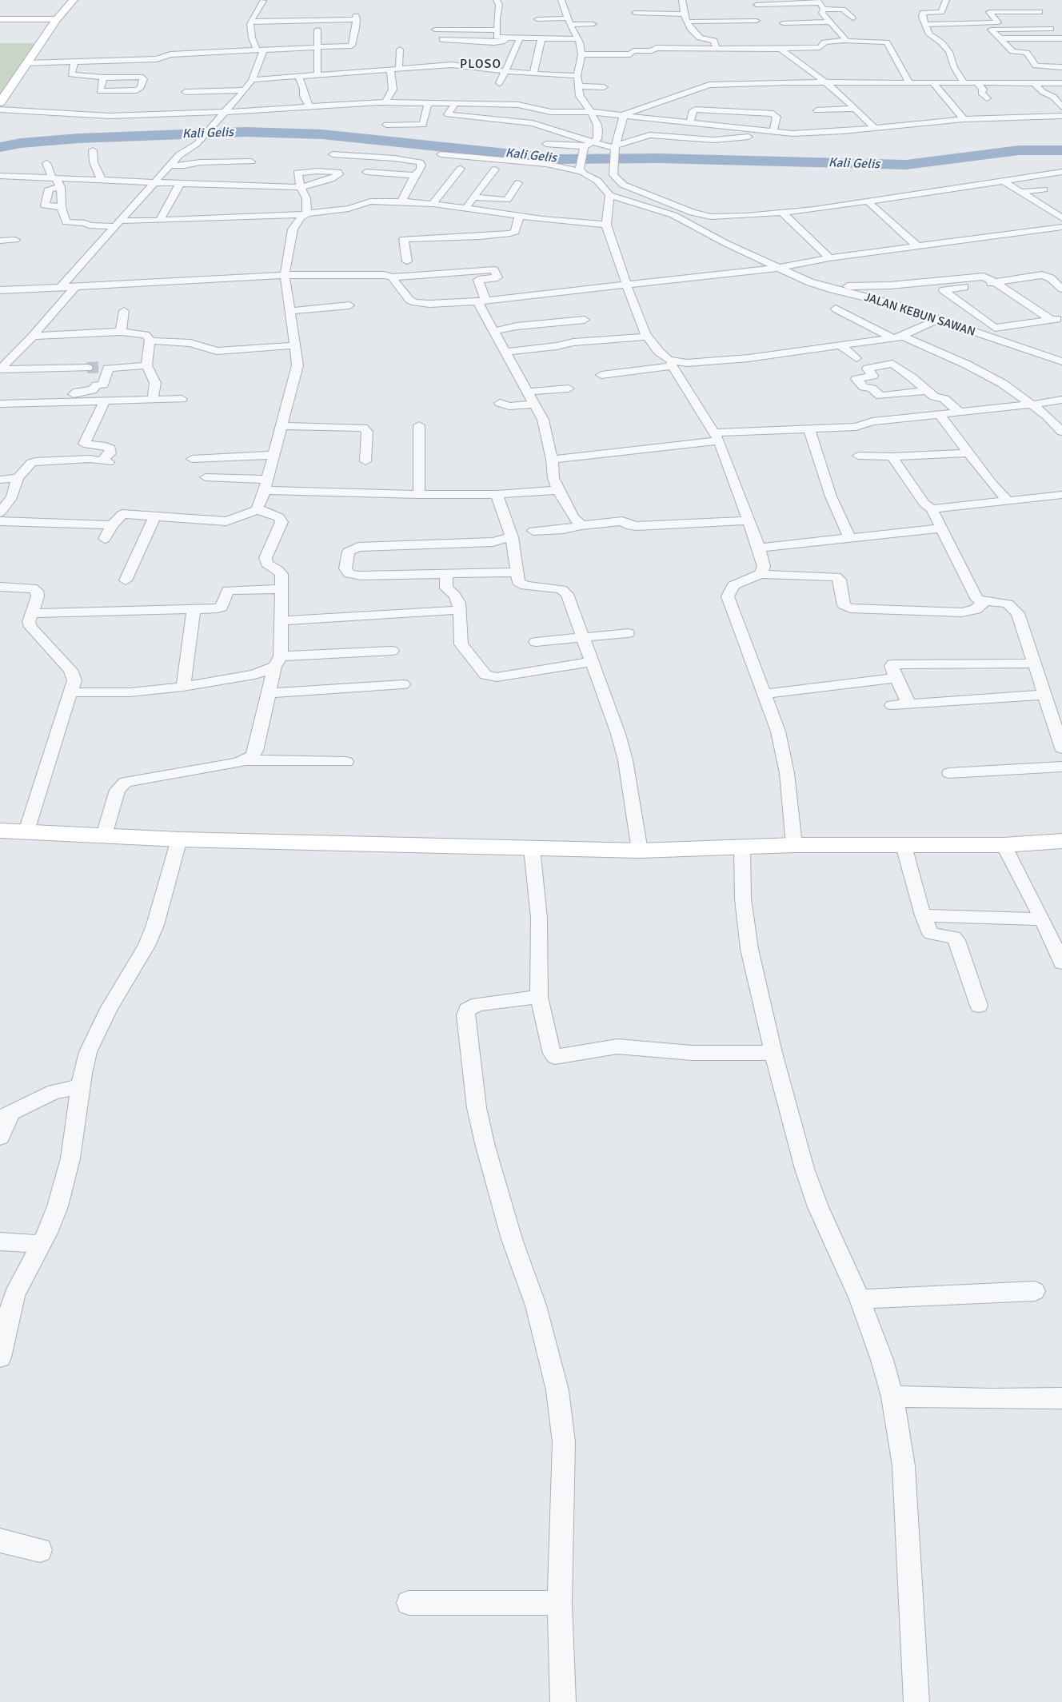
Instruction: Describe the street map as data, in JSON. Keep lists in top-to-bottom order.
{
  "streets": {
    "street": ["JALAN KEBUN SAWAN"]
  },
  "districts": ["PLOSO"],
  "water": ["Kali Gelis"]
}
